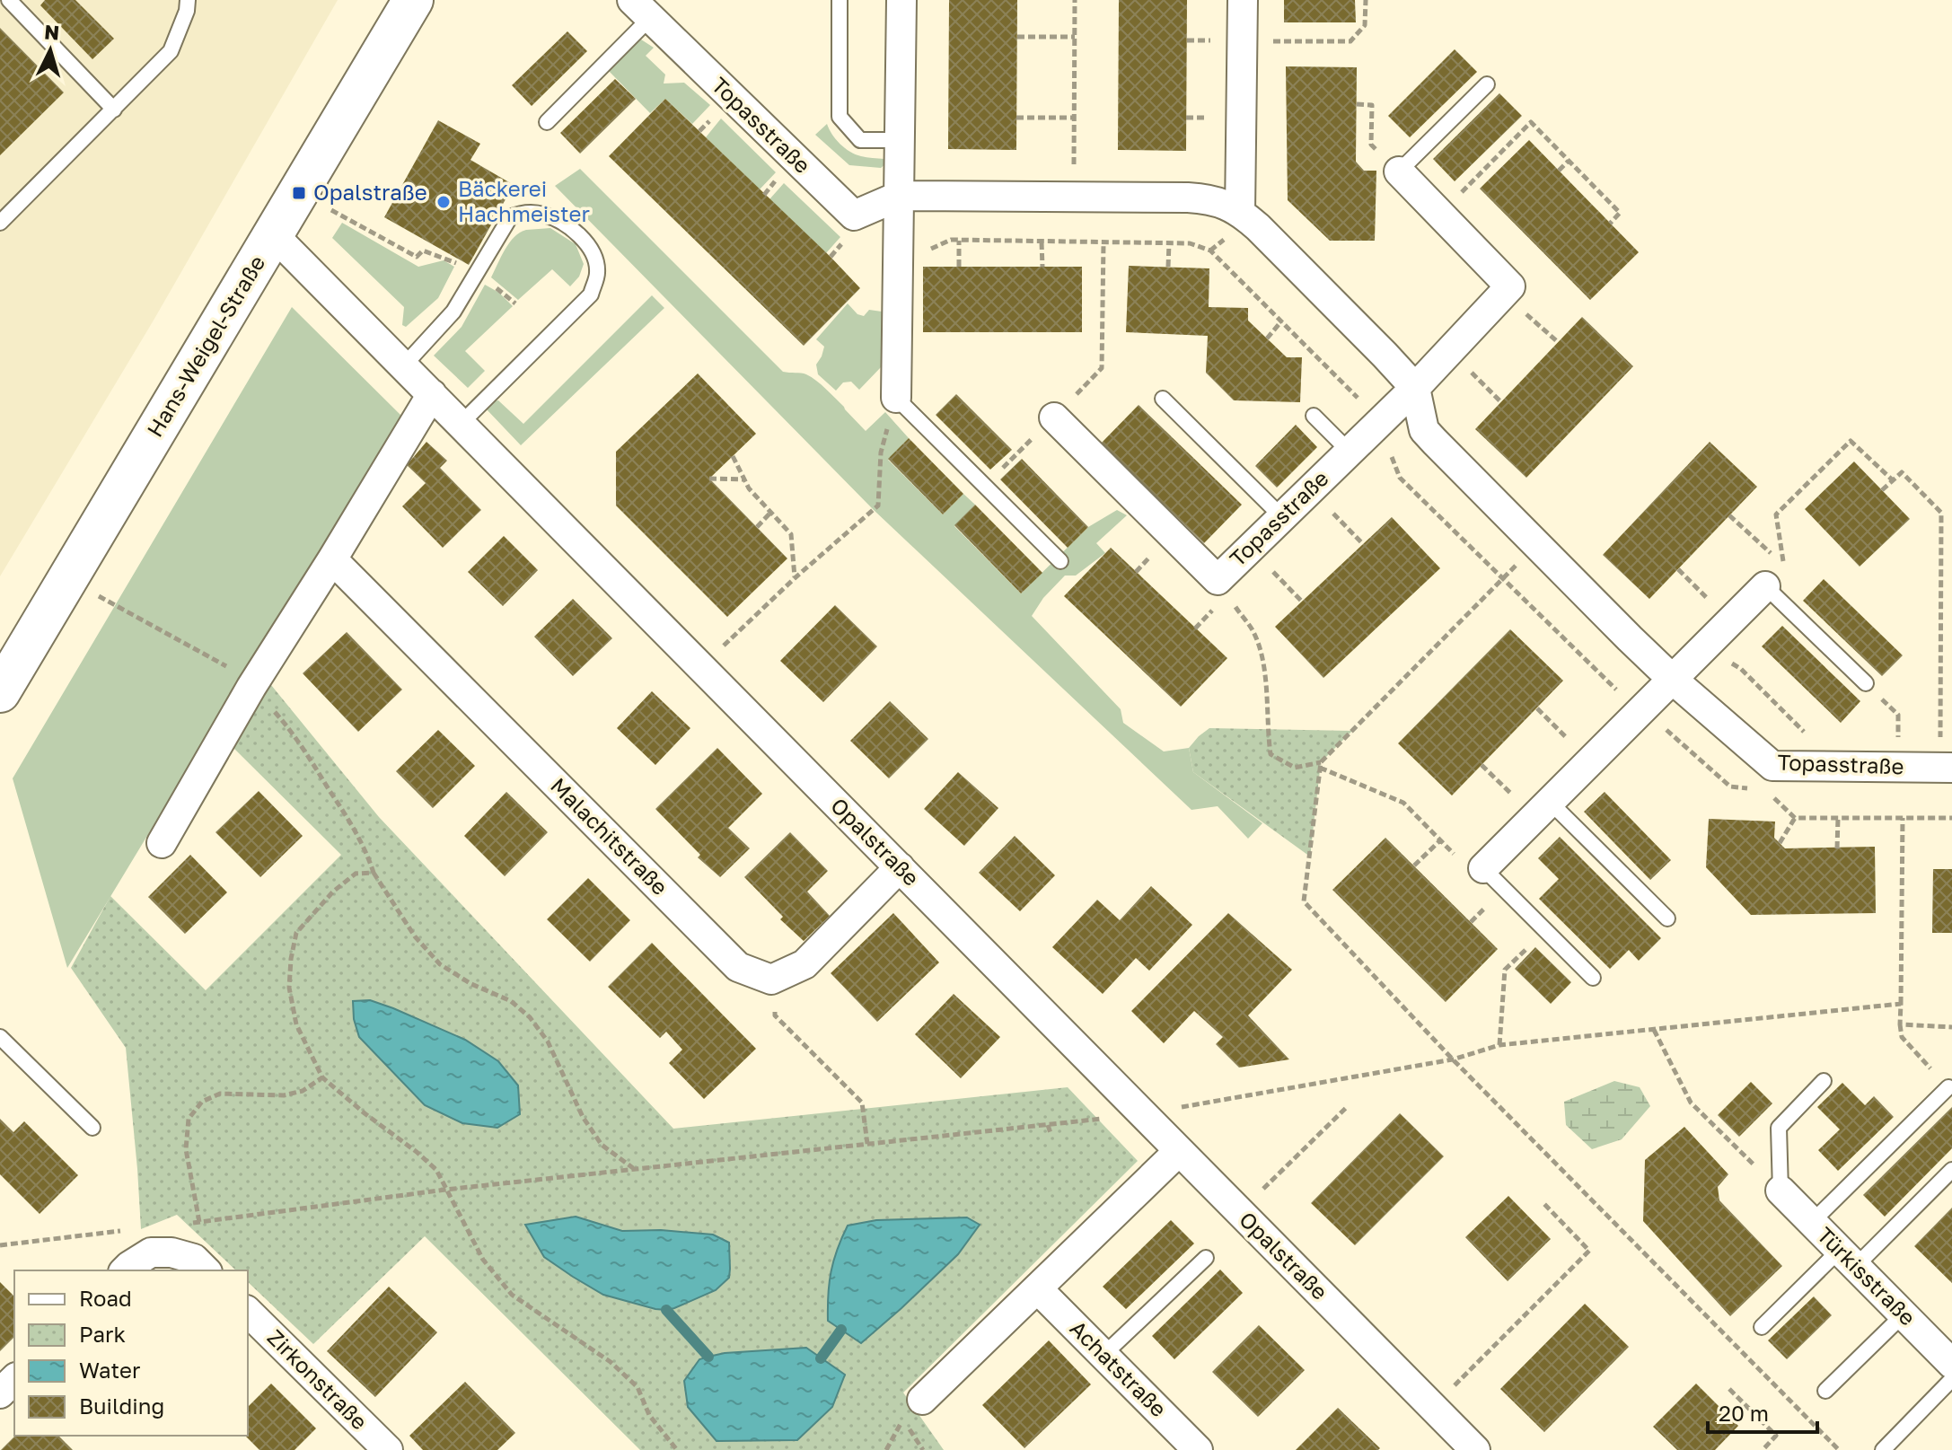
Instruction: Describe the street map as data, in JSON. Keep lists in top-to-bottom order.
{
  "streets": {
    "street": [
      "Topasstraße",
      "Hans-Weigel-Straße",
      "Malachitstraße",
      "Opalstraße",
      "Türkisstraße",
      "Achatstraße",
      "Zirkonstraße"
    ]
  },
  "crossings": [
    ["Hans-Weigel-Straße", "Opalstraße"]
  ],
  "places": {
    "transit": ["Opalstraße"],
    "other": ["Bäckerei Hachmeister"]
  },
  "legend": [
    "Road",
    "Park",
    "Water",
    "Building"
  ],
  "scale_bar": "20 m",
  "north": "top"
}
